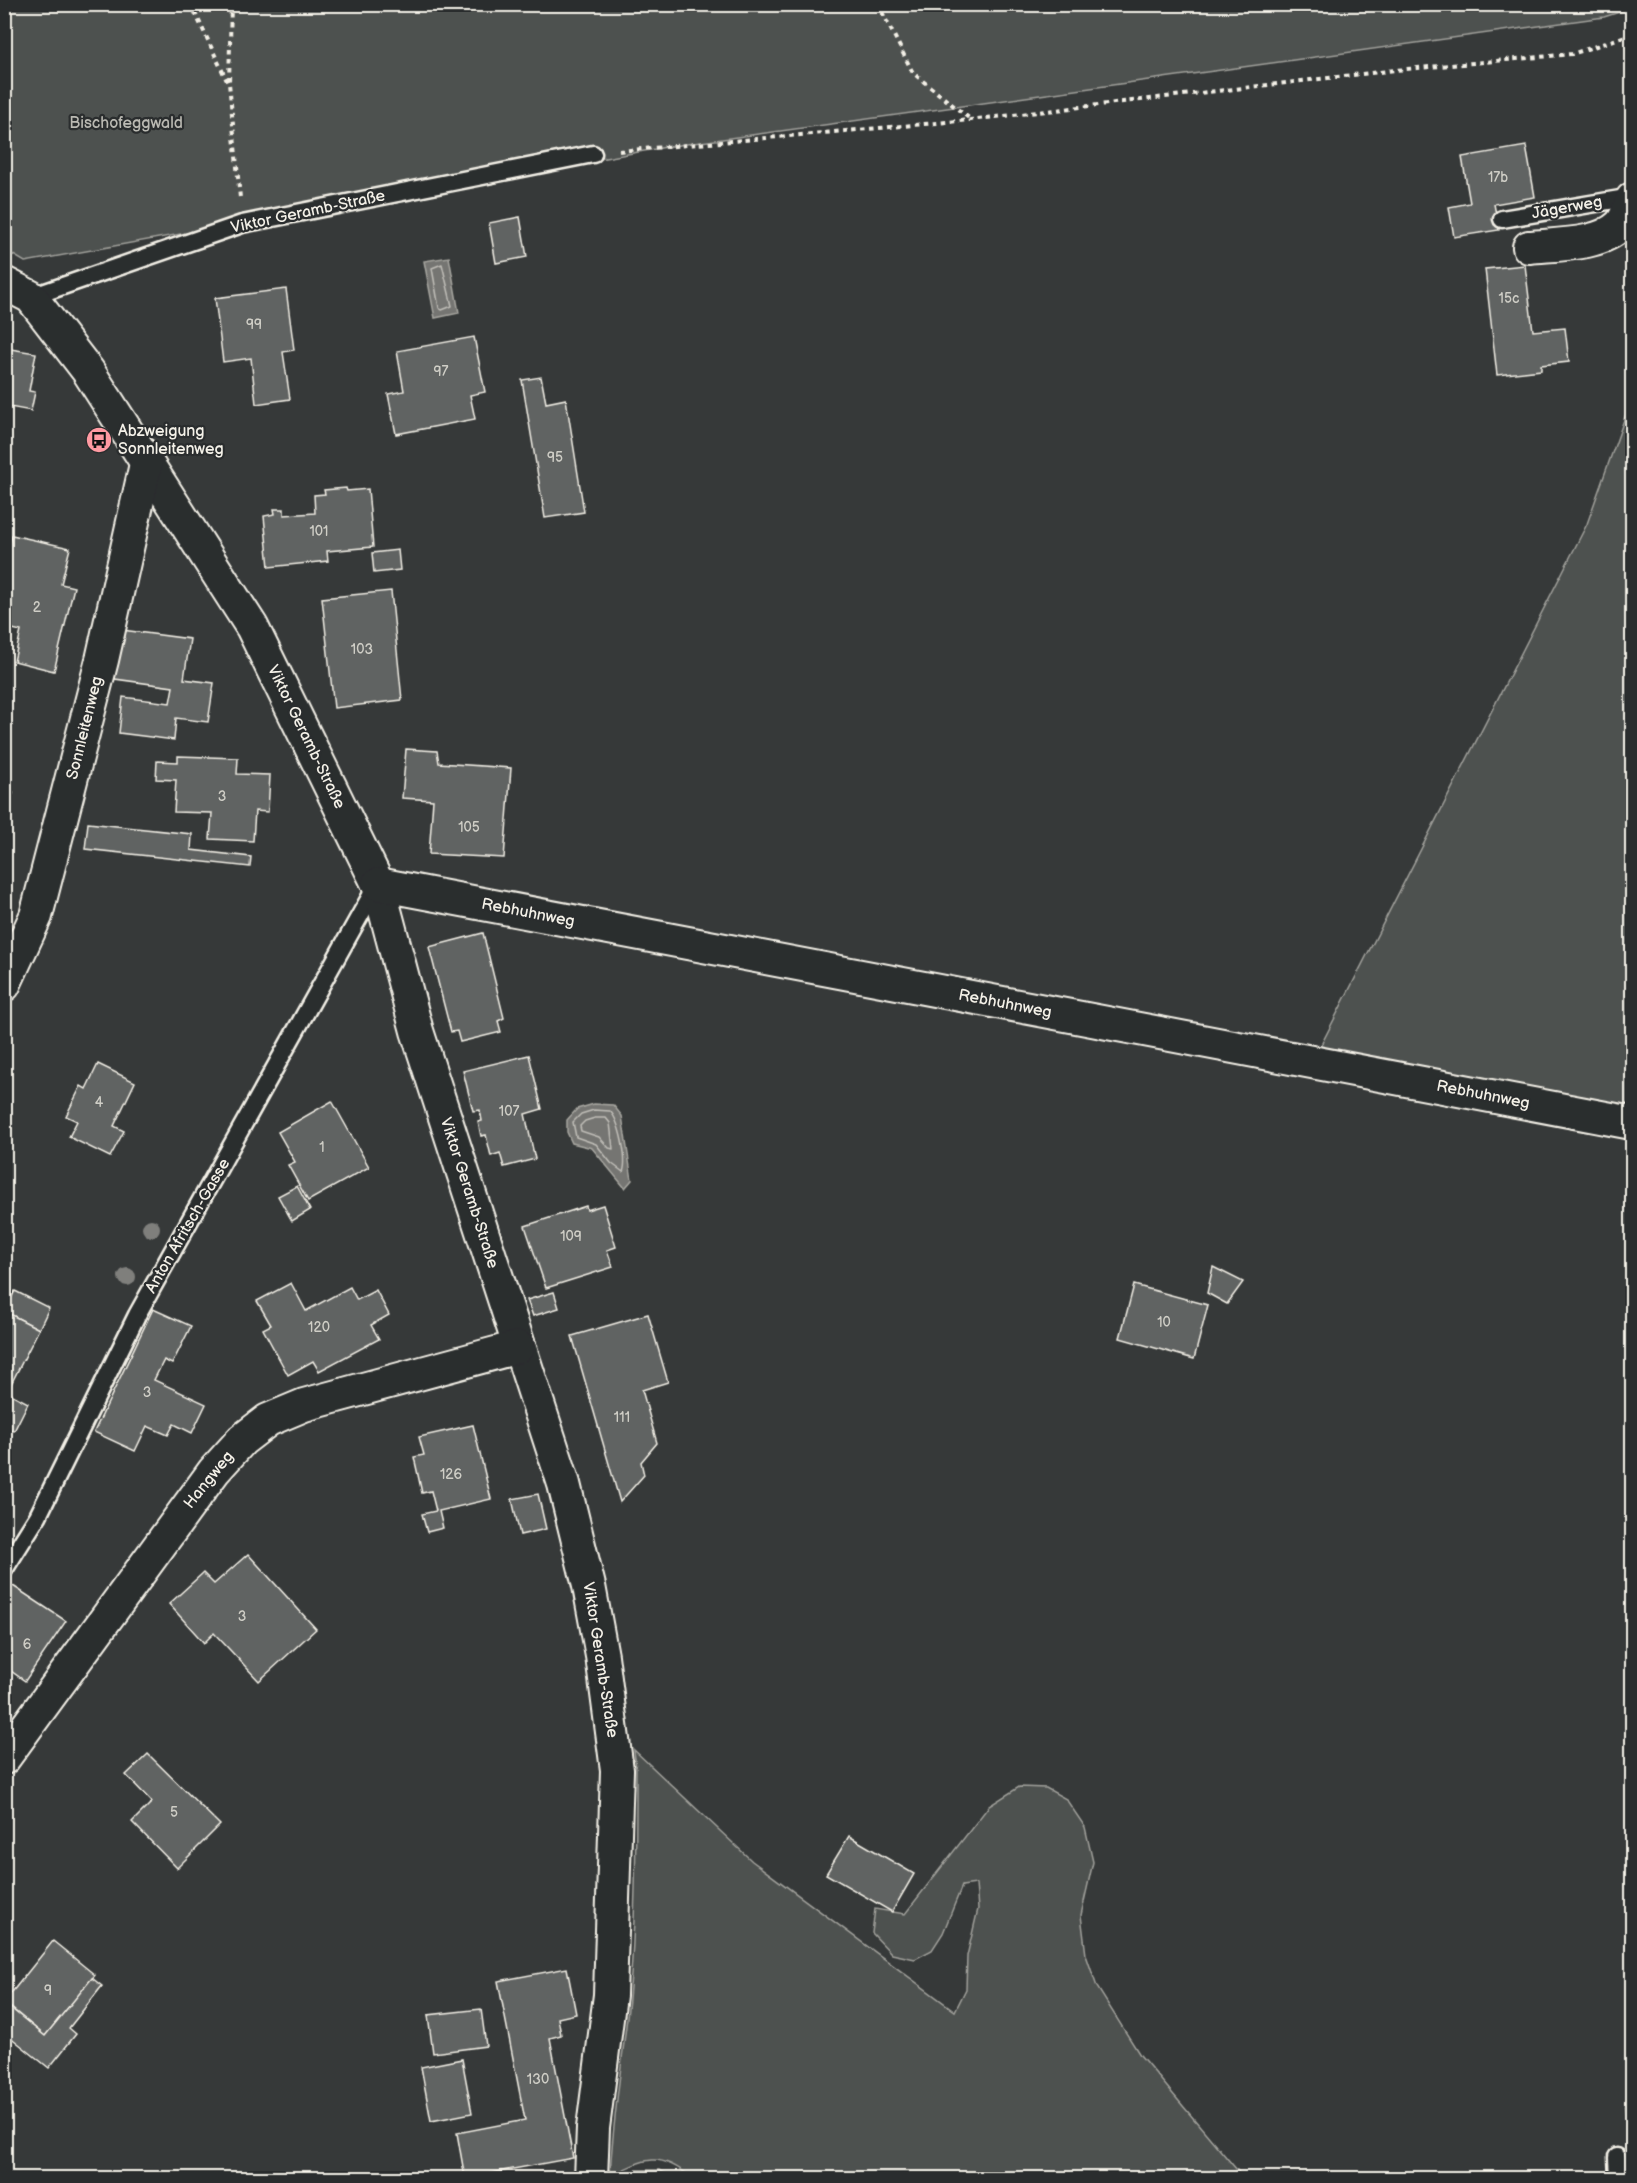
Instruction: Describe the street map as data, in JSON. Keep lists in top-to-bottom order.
{
  "streets": {
    "street": [
      "Jägerweg",
      "Viktor Geramb-Straße",
      "Sonnleitenweg",
      "Rebhuhnweg",
      "Hangweg"
    ],
    "lane": ["Anton Afritsch-Gasse"]
  },
  "crossings": [
    ["Viktor Geramb-Straße", "Sonnleitenweg"],
    ["Viktor Geramb-Straße", "Rebhuhnweg"],
    ["Viktor Geramb-Straße", "Anton Afritsch-Gasse"],
    ["Viktor Geramb-Straße", "Hangweg"],
    ["Rebhuhnweg", "Anton Afritsch-Gasse"]
  ],
  "parks": ["Bischofeggwald"],
  "places": {
    "bus stop": ["Abzweigung Sonnleitenweg"]
  },
  "house_numbers": [
    "17b",
    "15c",
    "99",
    "97",
    "95",
    "101",
    "2",
    "103",
    "3",
    "105",
    "4",
    "107",
    "1",
    "109",
    "10",
    "120",
    "3",
    "111",
    "126",
    "3",
    "6",
    "5",
    "9",
    "130"
  ]
}
